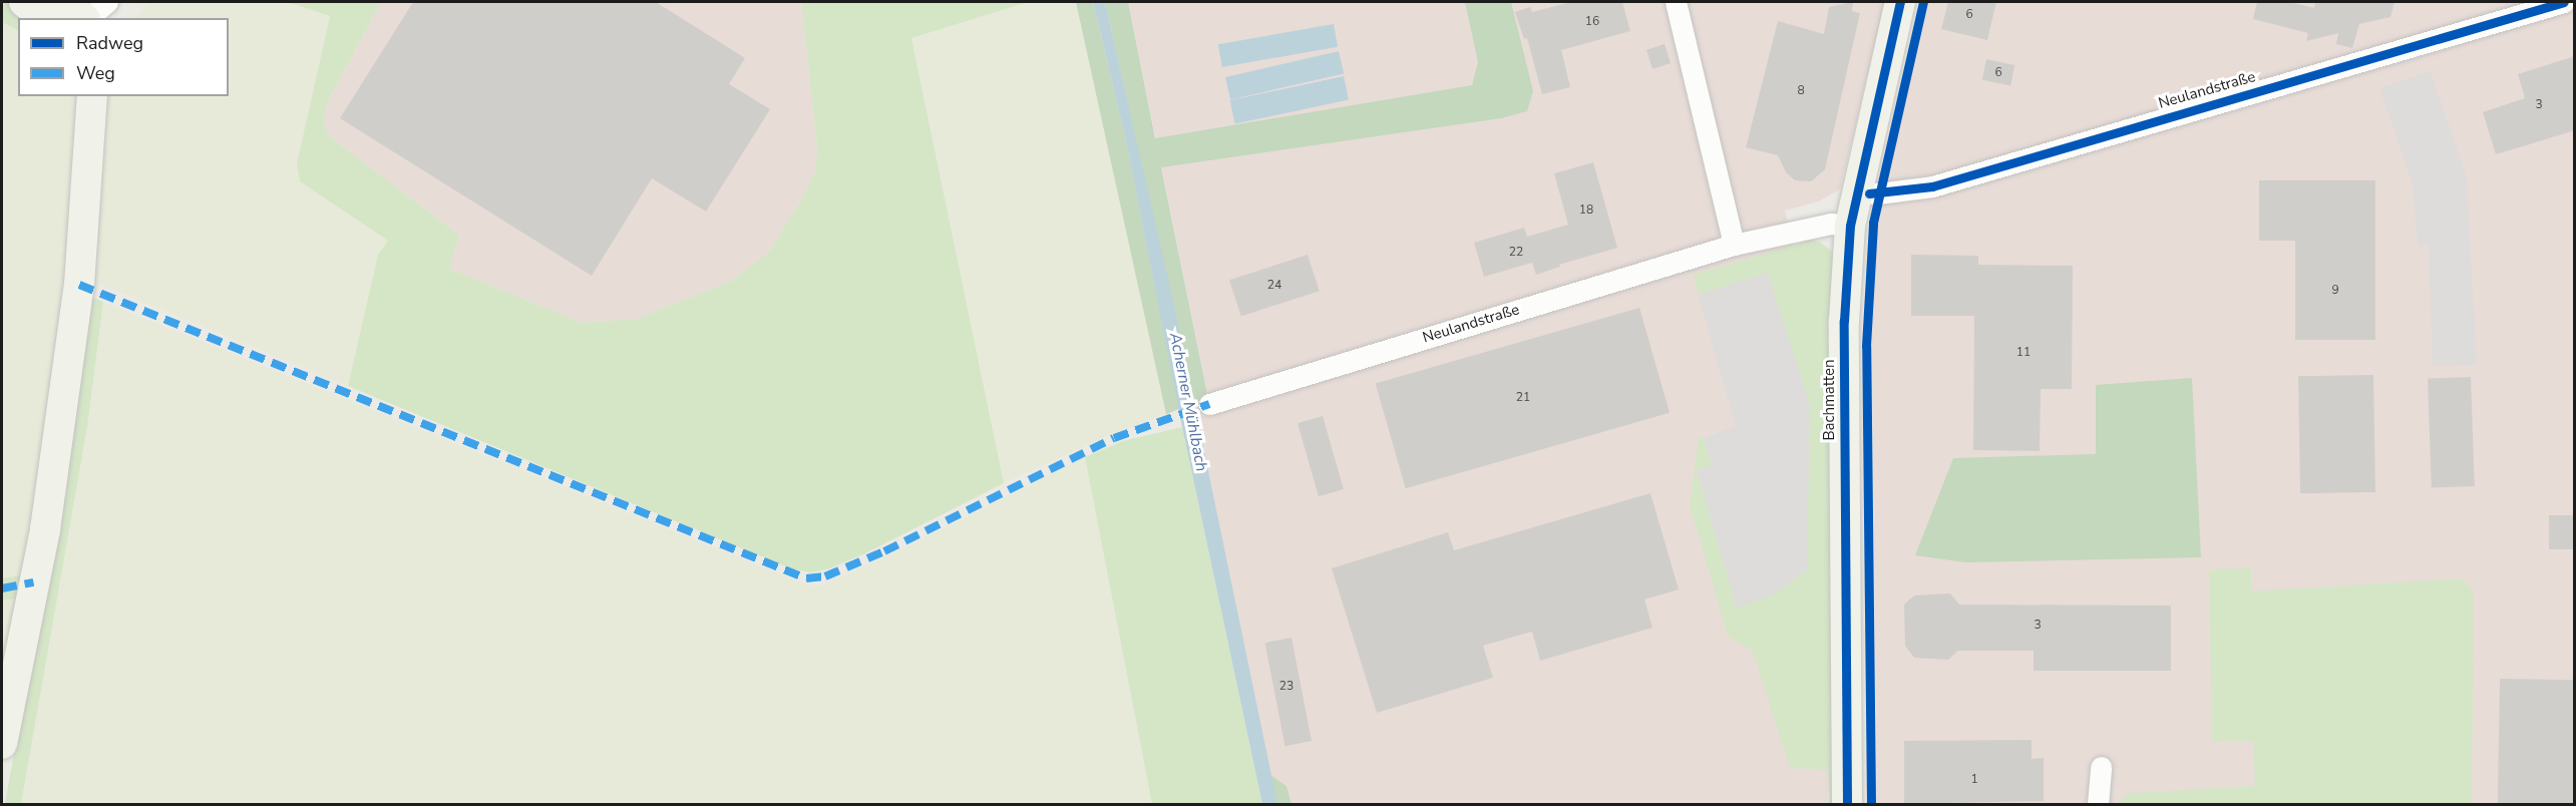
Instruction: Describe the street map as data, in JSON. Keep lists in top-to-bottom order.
{
  "streets": {
    "street": ["Neulandstraße", "Bachmatten"]
  },
  "crossings": [
    ["Neulandstraße", "Bachmatten"]
  ],
  "water": ["Acherner Mühlbach"],
  "house_numbers": [
    "6",
    "16",
    "6",
    "8",
    "3",
    "18",
    "22",
    "24",
    "9",
    "11",
    "21",
    "3",
    "23",
    "1"
  ],
  "legend": ["Radweg", "Weg"]
}
